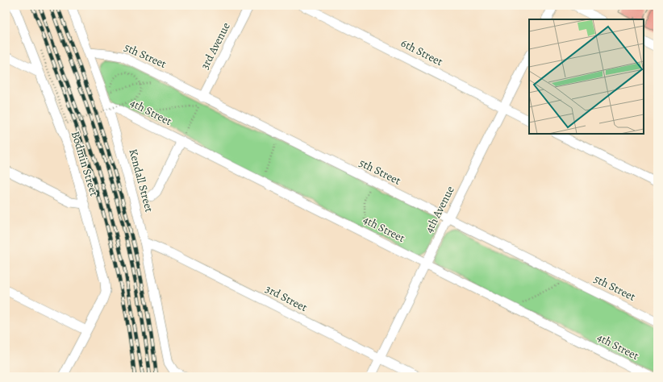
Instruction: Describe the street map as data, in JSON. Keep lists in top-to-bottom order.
{
  "streets": {
    "street": [
      "3rd Avenue",
      "6th Street",
      "5th Street",
      "4th Street",
      "Bodmin Street",
      "Kendall Street",
      "4th Avenue",
      "3rd Street"
    ]
  },
  "crossings": [
    ["3rd Avenue", "5th Street"],
    ["6th Street", "4th Avenue"],
    ["5th Street", "Kendall Street"],
    ["5th Street", "4th Avenue"],
    ["4th Street", "Kendall Street"],
    ["4th Street", "4th Avenue"],
    ["Kendall Street", "3rd Street"],
    ["4th Avenue", "3rd Street"]
  ]
}
